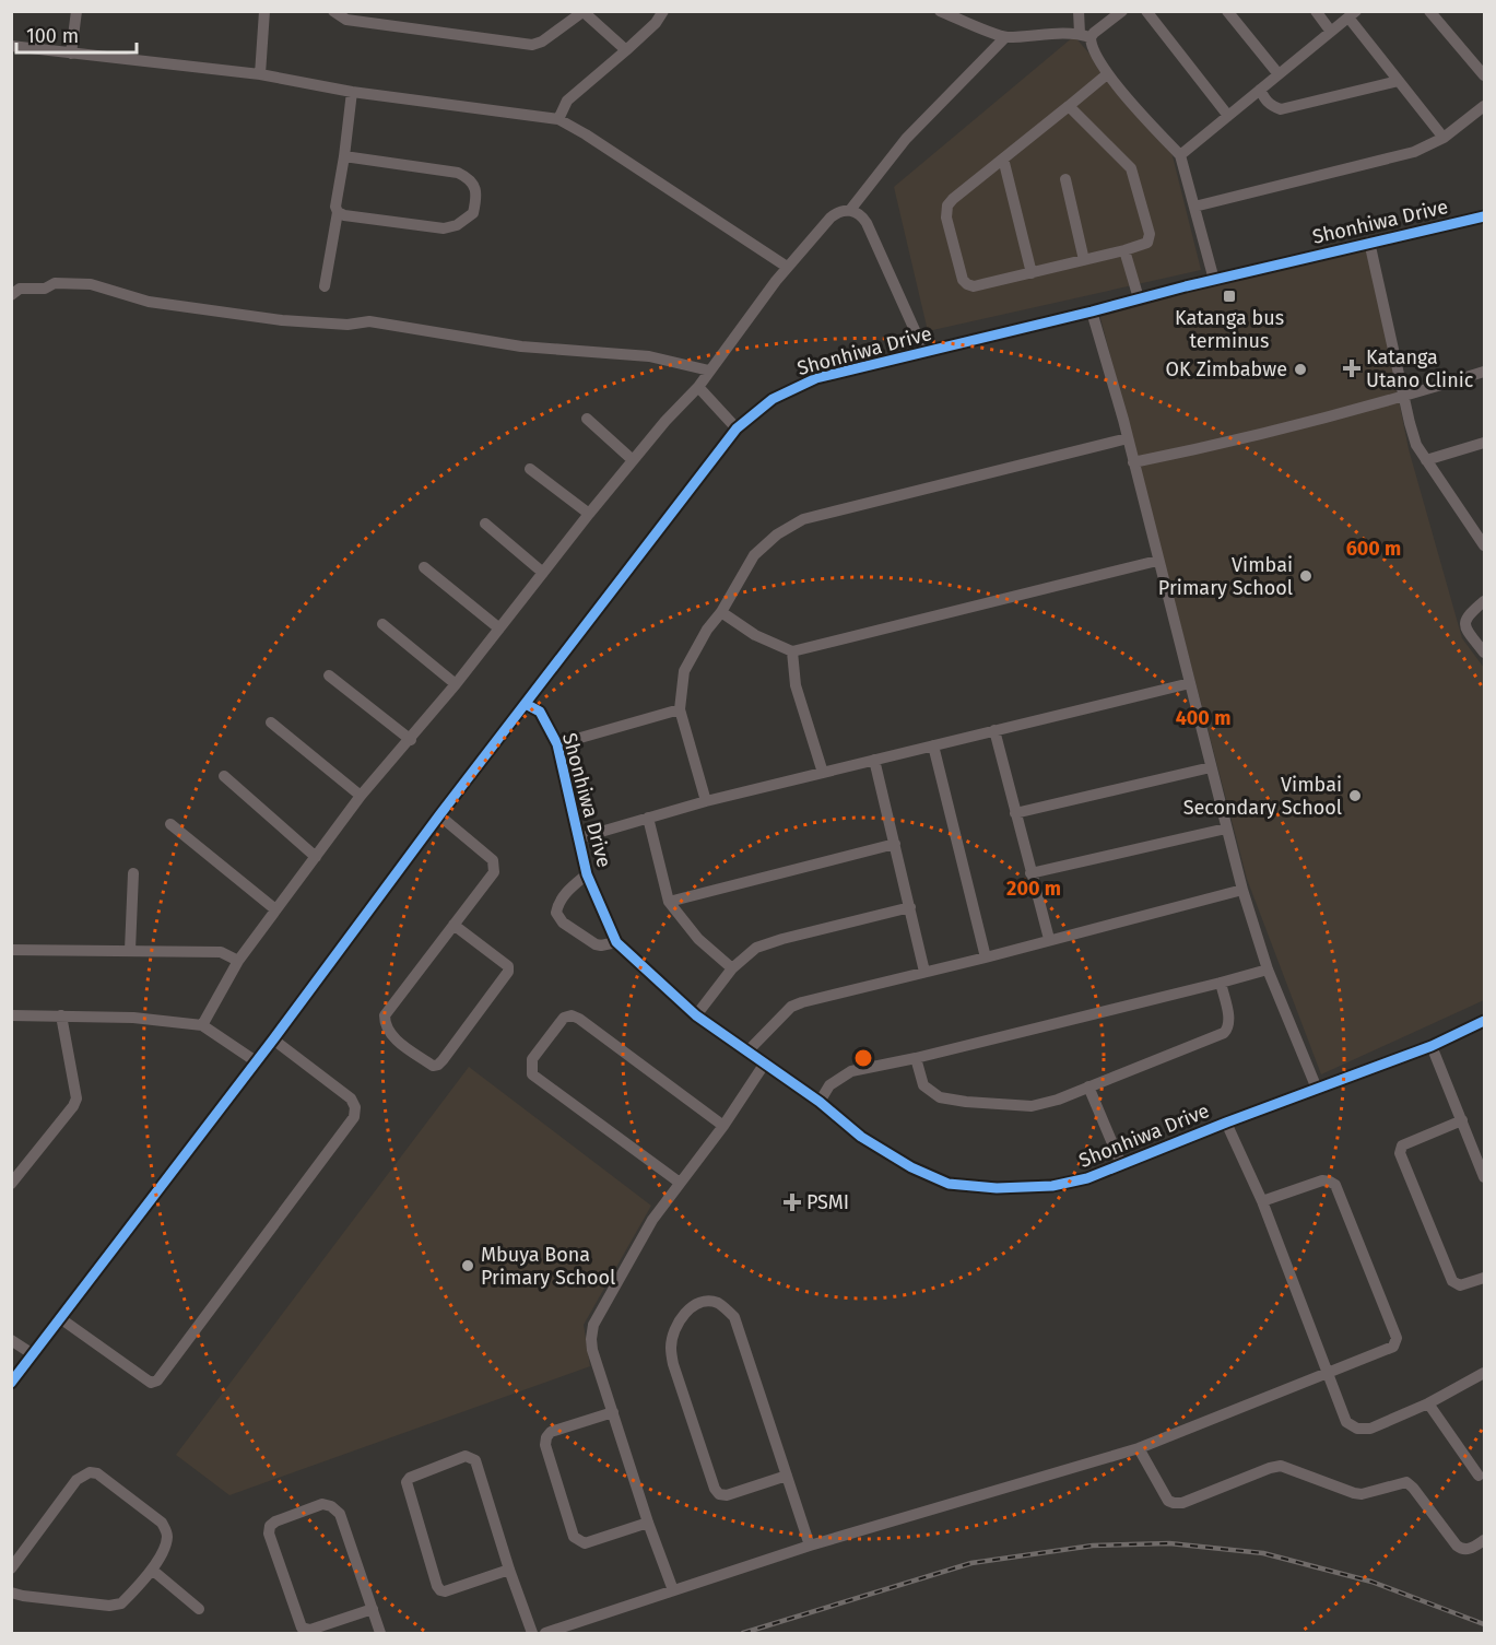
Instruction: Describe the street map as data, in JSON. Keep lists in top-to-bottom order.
{
  "streets": {
    "street": ["Shonhiwa Drive"]
  },
  "places": {
    "transit": ["Katanga bus terminus"],
    "health": ["Katanga Utano Clinic", "PSMI"],
    "other": [
      "OK Zimbabwe",
      "Vimbai Primary School",
      "Vimbai Secondary School",
      "Mbuya Bona Primary School"
    ]
  },
  "scale_bar": "100 m",
  "rings": ["600 m", "400 m", "200 m"]
}
